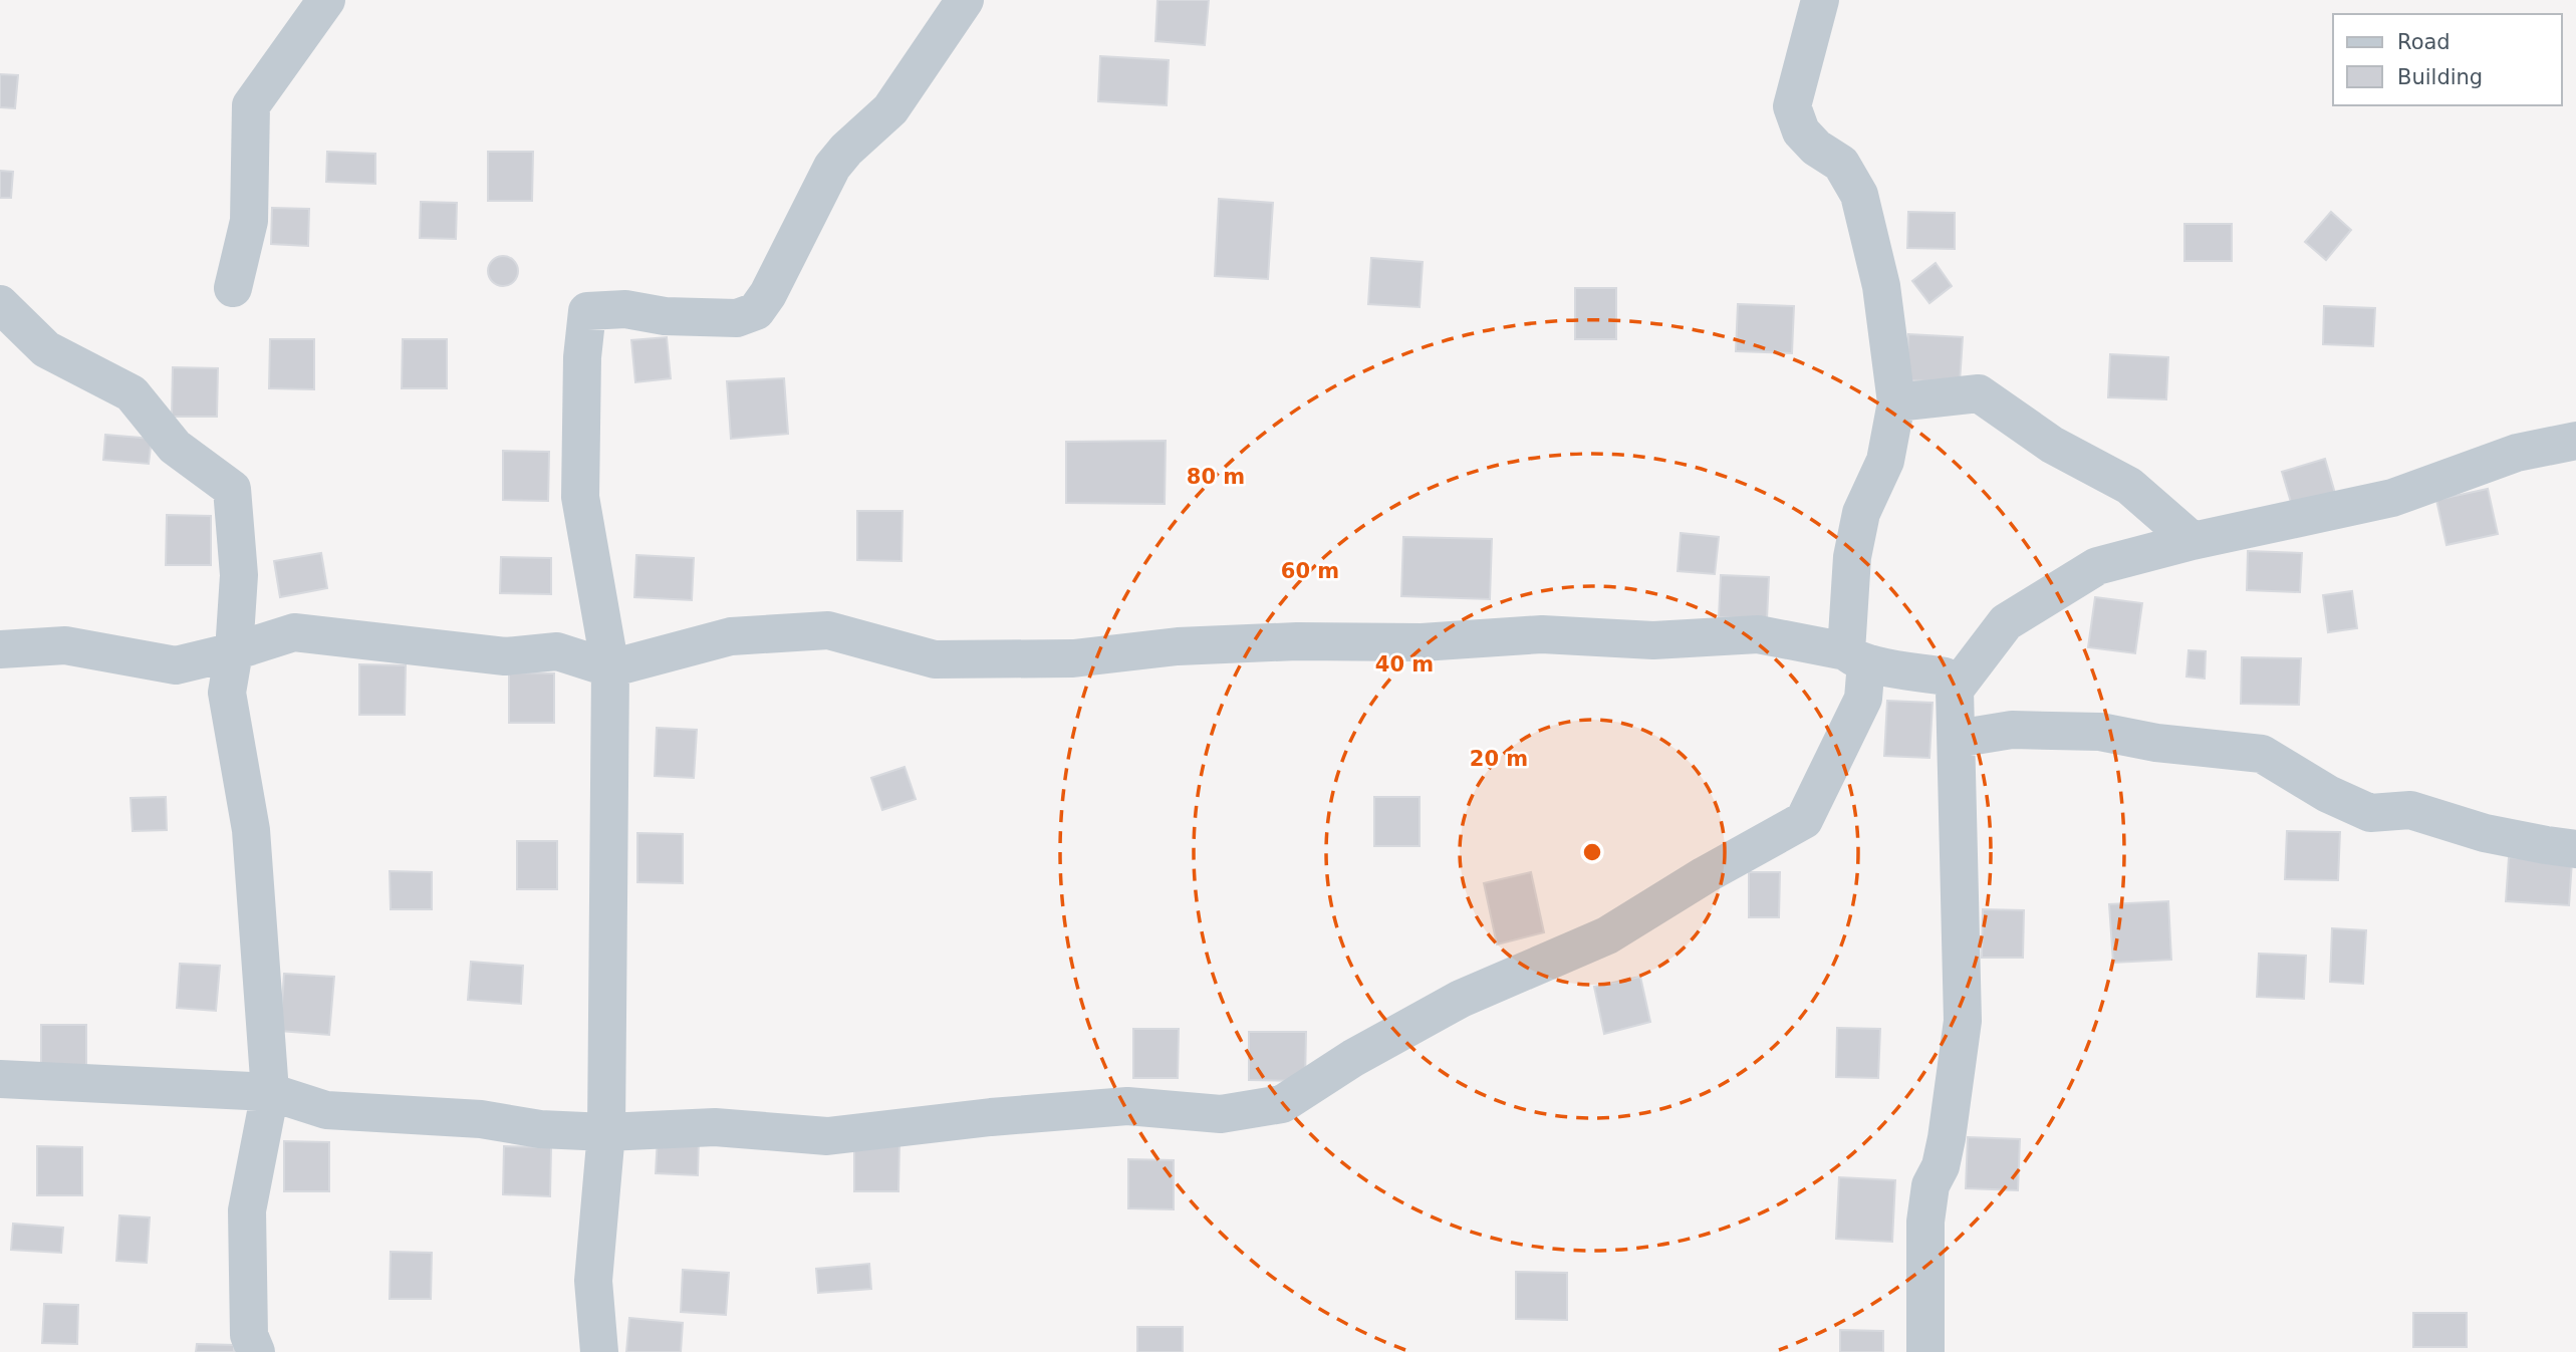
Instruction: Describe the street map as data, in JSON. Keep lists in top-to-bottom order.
{
  "legend": ["Road", "Building"],
  "rings": [
    "80 m",
    "60 m",
    "40 m",
    "20 m"
  ]
}
